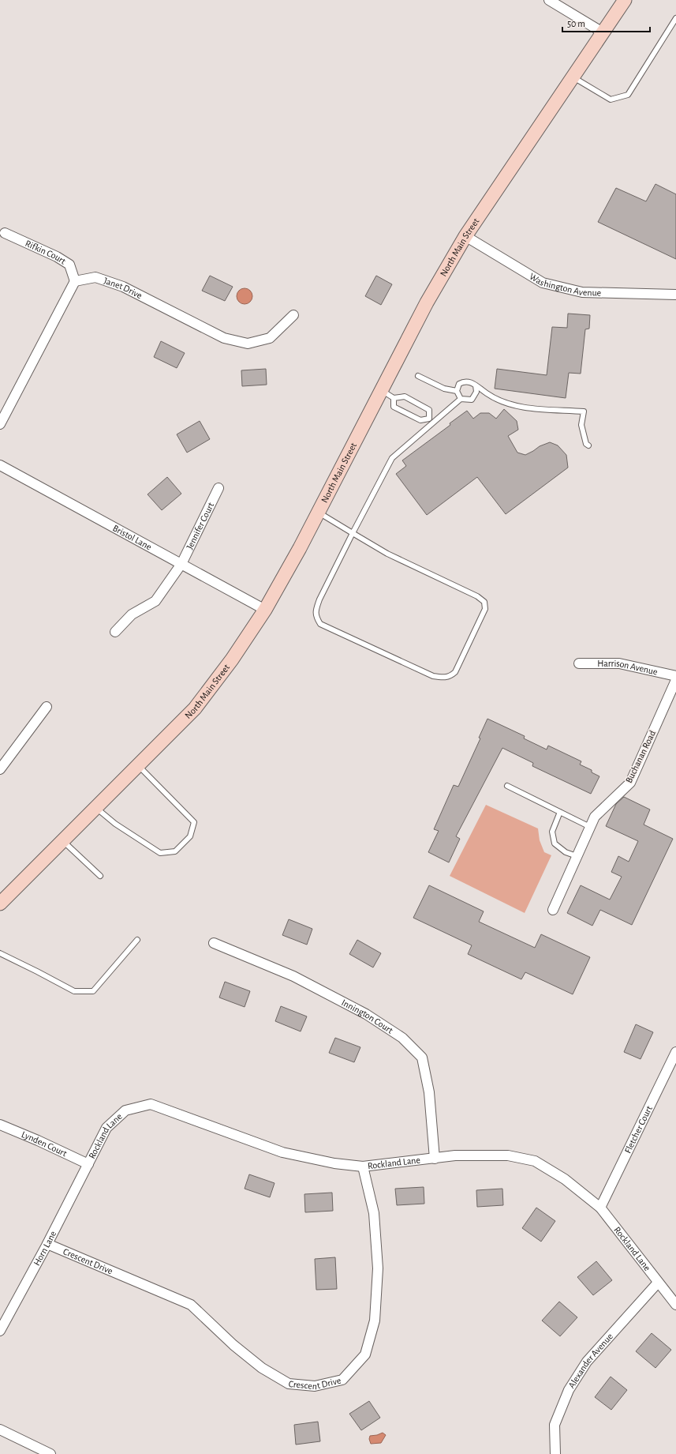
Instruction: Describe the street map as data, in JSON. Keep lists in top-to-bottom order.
{
  "streets": {
    "main road": ["North Main Street"],
    "street": [
      "Rifkin Court",
      "Washington Avenue",
      "Janet Drive",
      "Jennifer Court",
      "Bristol Lane",
      "Harrison Avenue",
      "Buchanan Road",
      "Innington Court",
      "Fletcher Court",
      "Rockland Lane",
      "Lynden Court",
      "Horn Lane",
      "Crescent Drive",
      "Alexander Avenue"
    ]
  },
  "crossings": [
    ["North Main Street", "Washington Avenue"],
    ["North Main Street", "Bristol Lane"],
    ["Rifkin Court", "Janet Drive"],
    ["Jennifer Court", "Bristol Lane"],
    ["Innington Court", "Rockland Lane"],
    ["Fletcher Court", "Rockland Lane"],
    ["Rockland Lane", "Lynden Court"],
    ["Rockland Lane", "Horn Lane"],
    ["Rockland Lane", "Crescent Drive"],
    ["Rockland Lane", "Alexander Avenue"],
    ["Lynden Court", "Horn Lane"],
    ["Horn Lane", "Crescent Drive"]
  ],
  "scale_bar": "50 m"
}
